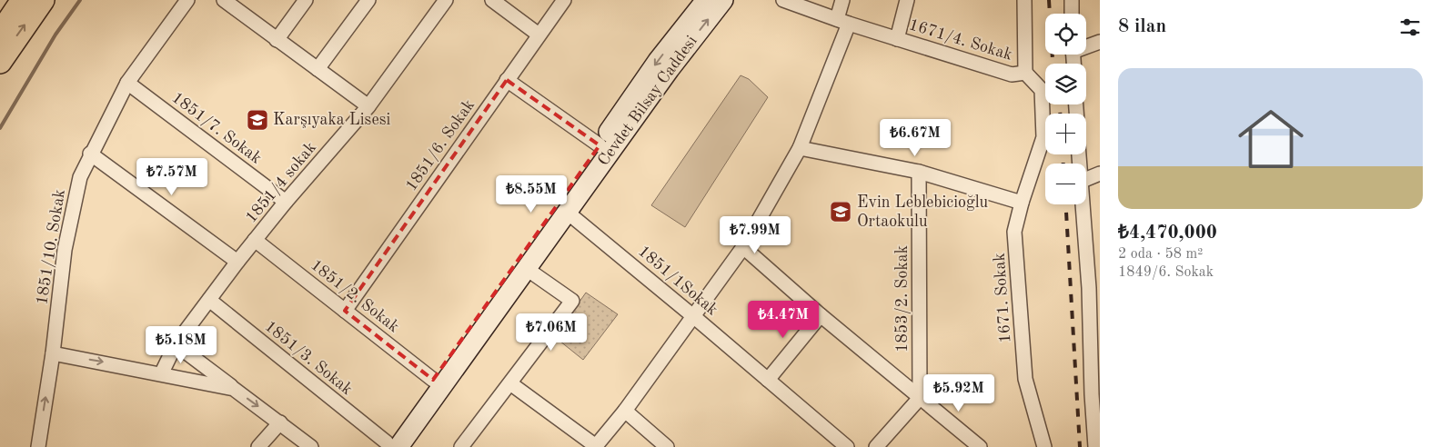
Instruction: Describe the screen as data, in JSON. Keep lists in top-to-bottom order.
{
  "streets": {
    "main road": ["Cevdet Bilsay Caddesi"],
    "street": [
      "1671/4. Sokak",
      "1851/7. Sokak",
      "1851/6. Sokak",
      "1851/4 sokak",
      "1851/10. Sokak",
      "1851/1Sokak",
      "1851/2. Sokak",
      "1671. Sokak",
      "1853/2. Sokak",
      "1851/3. Sokak"
    ]
  },
  "crossings": [
    ["1671/4. Sokak", "1671. Sokak"],
    ["Cevdet Bilsay Caddesi", "1851/1Sokak"],
    ["Cevdet Bilsay Caddesi", "1851/2. Sokak"],
    ["Cevdet Bilsay Caddesi", "1851/3. Sokak"],
    ["1851/7. Sokak", "1851/4 sokak"],
    ["1851/7. Sokak", "1851/10. Sokak"],
    ["1851/6. Sokak", "1851/2. Sokak"],
    ["1851/4 sokak", "1851/2. Sokak"],
    ["1851/4 sokak", "1851/3. Sokak"]
  ],
  "places": {
    "school or university": ["Karşıyaka Lisesi", "Evin Leblebicioğlu Ortaokulu"]
  },
  "page": {
    "heading": "8 ilan",
    "map_buttons": ["+", "−"],
    "list": [
      {
        "name": "₺4,470,000",
        "note": "2 oda · 58 m² · 1849/6. Sokak"
      }
    ],
    "price": [
      "₺6.67M",
      "₺7.57M",
      "₺8.55M",
      "₺7.99M",
      "₺4.47M",
      "₺7.06M",
      "₺5.18M",
      "₺5.92M"
    ]
  }
}
